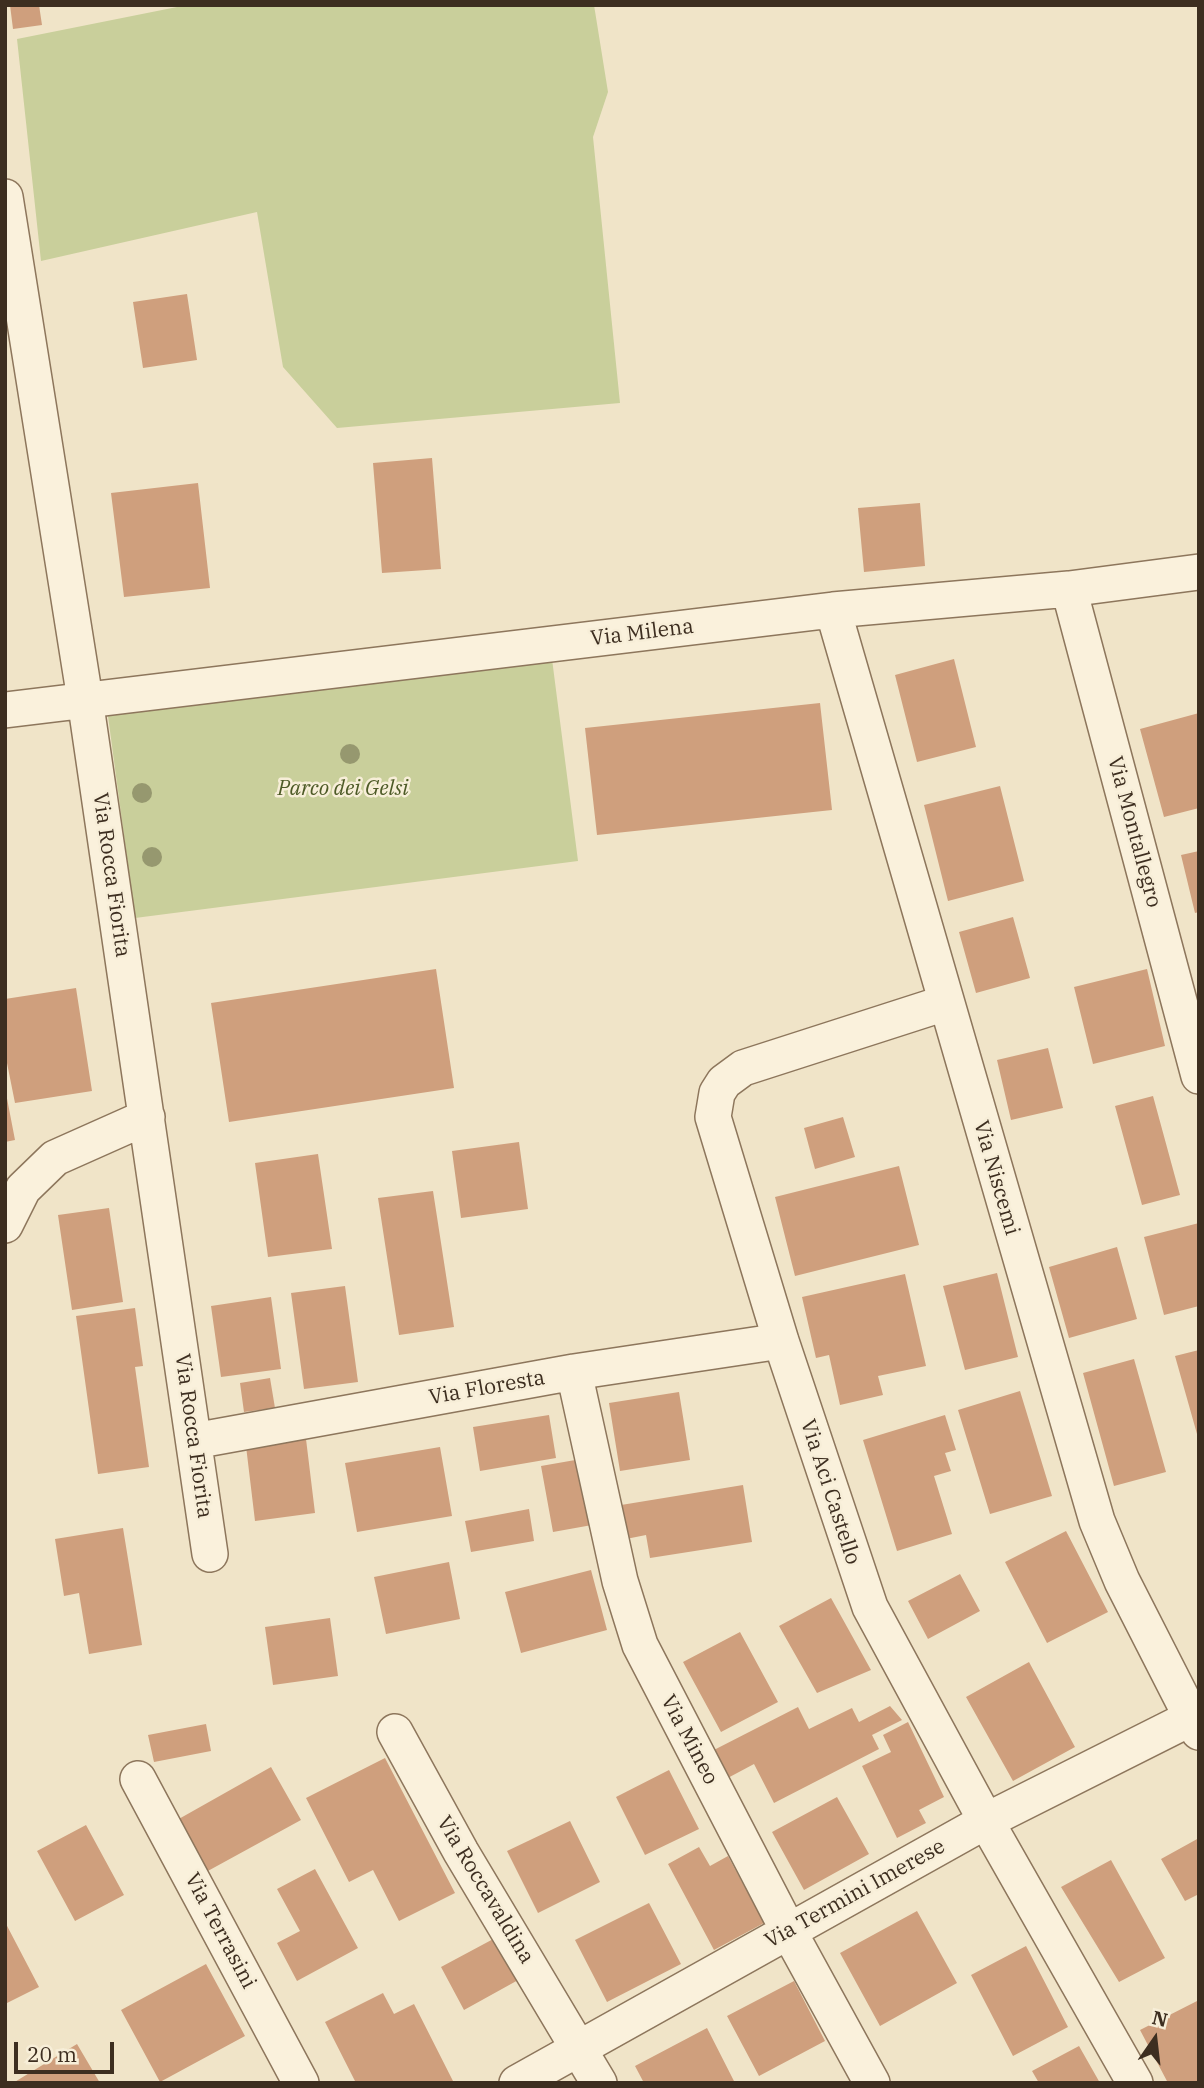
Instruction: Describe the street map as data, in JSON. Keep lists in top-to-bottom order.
{
  "streets": {
    "street": [
      "Via Milena",
      "Via Montallegro",
      "Via Rocca Fiorita",
      "Via Niscemi",
      "Via Floresta",
      "Via Aci Castello",
      "Via Mineo",
      "Via Roccavaldina",
      "Via Termini Imerese",
      "Via Terrasini"
    ]
  },
  "crossings": [
    ["Via Milena", "Via Montallegro"],
    ["Via Milena", "Via Rocca Fiorita"],
    ["Via Milena", "Via Niscemi"],
    ["Via Rocca Fiorita", "Via Floresta"],
    ["Via Niscemi", "Via Aci Castello"],
    ["Via Niscemi", "Via Termini Imerese"],
    ["Via Floresta", "Via Aci Castello"],
    ["Via Floresta", "Via Mineo"],
    ["Via Aci Castello", "Via Termini Imerese"],
    ["Via Mineo", "Via Termini Imerese"],
    ["Via Roccavaldina", "Via Termini Imerese"]
  ],
  "parks": ["Parco dei Gelsi"],
  "scale_bar": "20 m",
  "north": "top"
}
